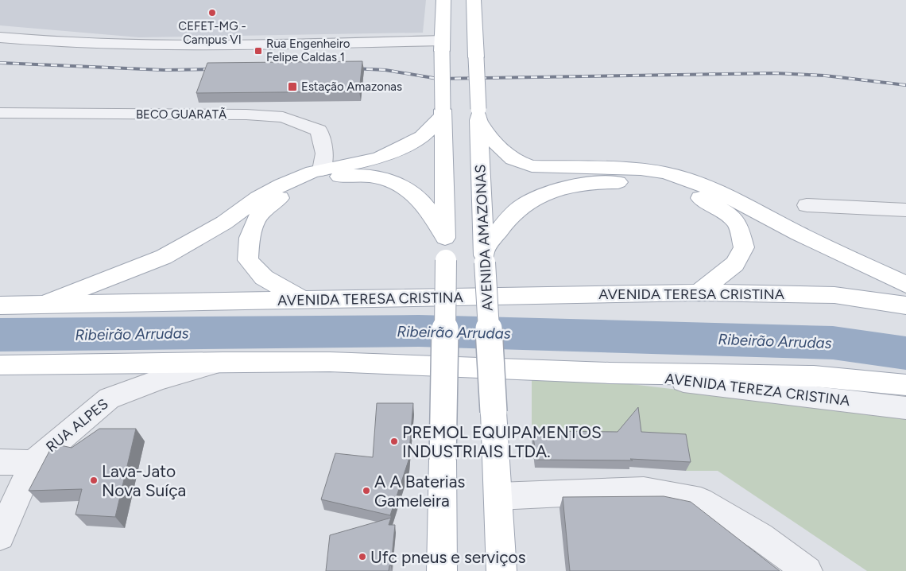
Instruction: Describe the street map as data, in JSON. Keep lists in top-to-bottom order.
{
  "streets": {
    "main road": ["AVENIDA AMAZONAS", "AVENIDA TERESA CRISTINA"],
    "street": ["BECO GUARATÃ", "AVENIDA TEREZA CRISTINA", "RUA ALPES"]
  },
  "water": ["Ribeirão Arrudas"],
  "places": {
    "other": [
      "CEFET-MG - Campus VI",
      "PREMOL EQUIPAMENTOS INDUSTRIAIS LTDA.",
      "Lava-Jato Nova Suíça",
      "A A Baterias Gameleira",
      "Ufc pneus e serviços"
    ],
    "transit": ["Rua Engenheiro Felipe Caldas 1", "Estação Amazonas"]
  }
}
